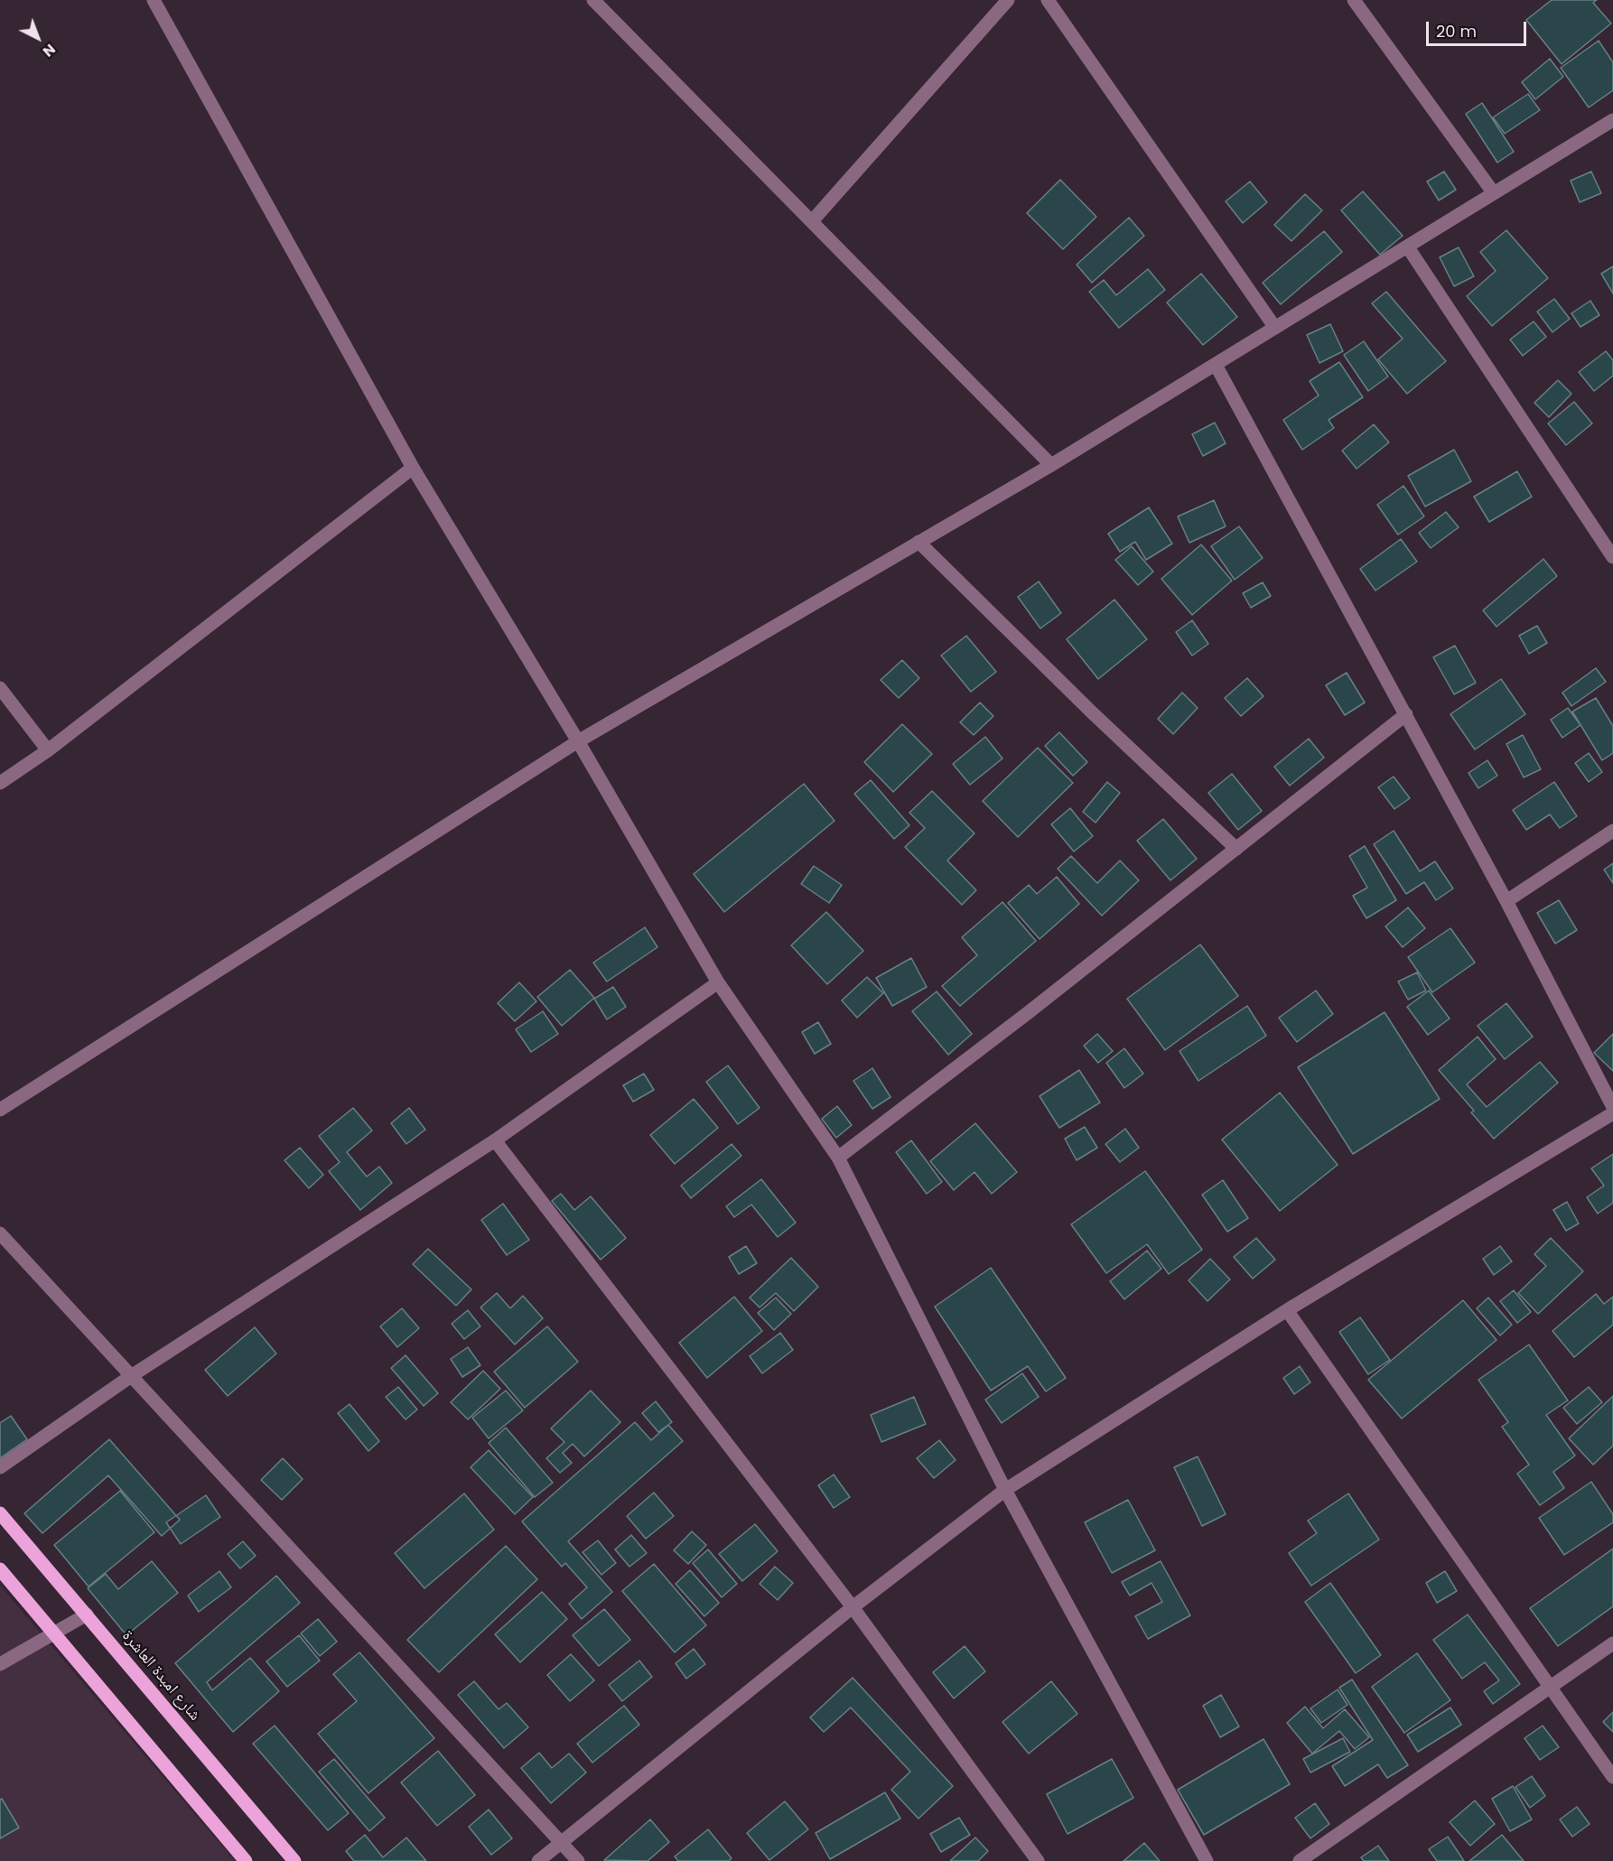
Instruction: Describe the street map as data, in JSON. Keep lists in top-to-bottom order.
{
  "streets": {
    "main road": ["شارع امبدة العاشرة"]
  },
  "scale_bar": "20 m",
  "north": "bottom right"
}
